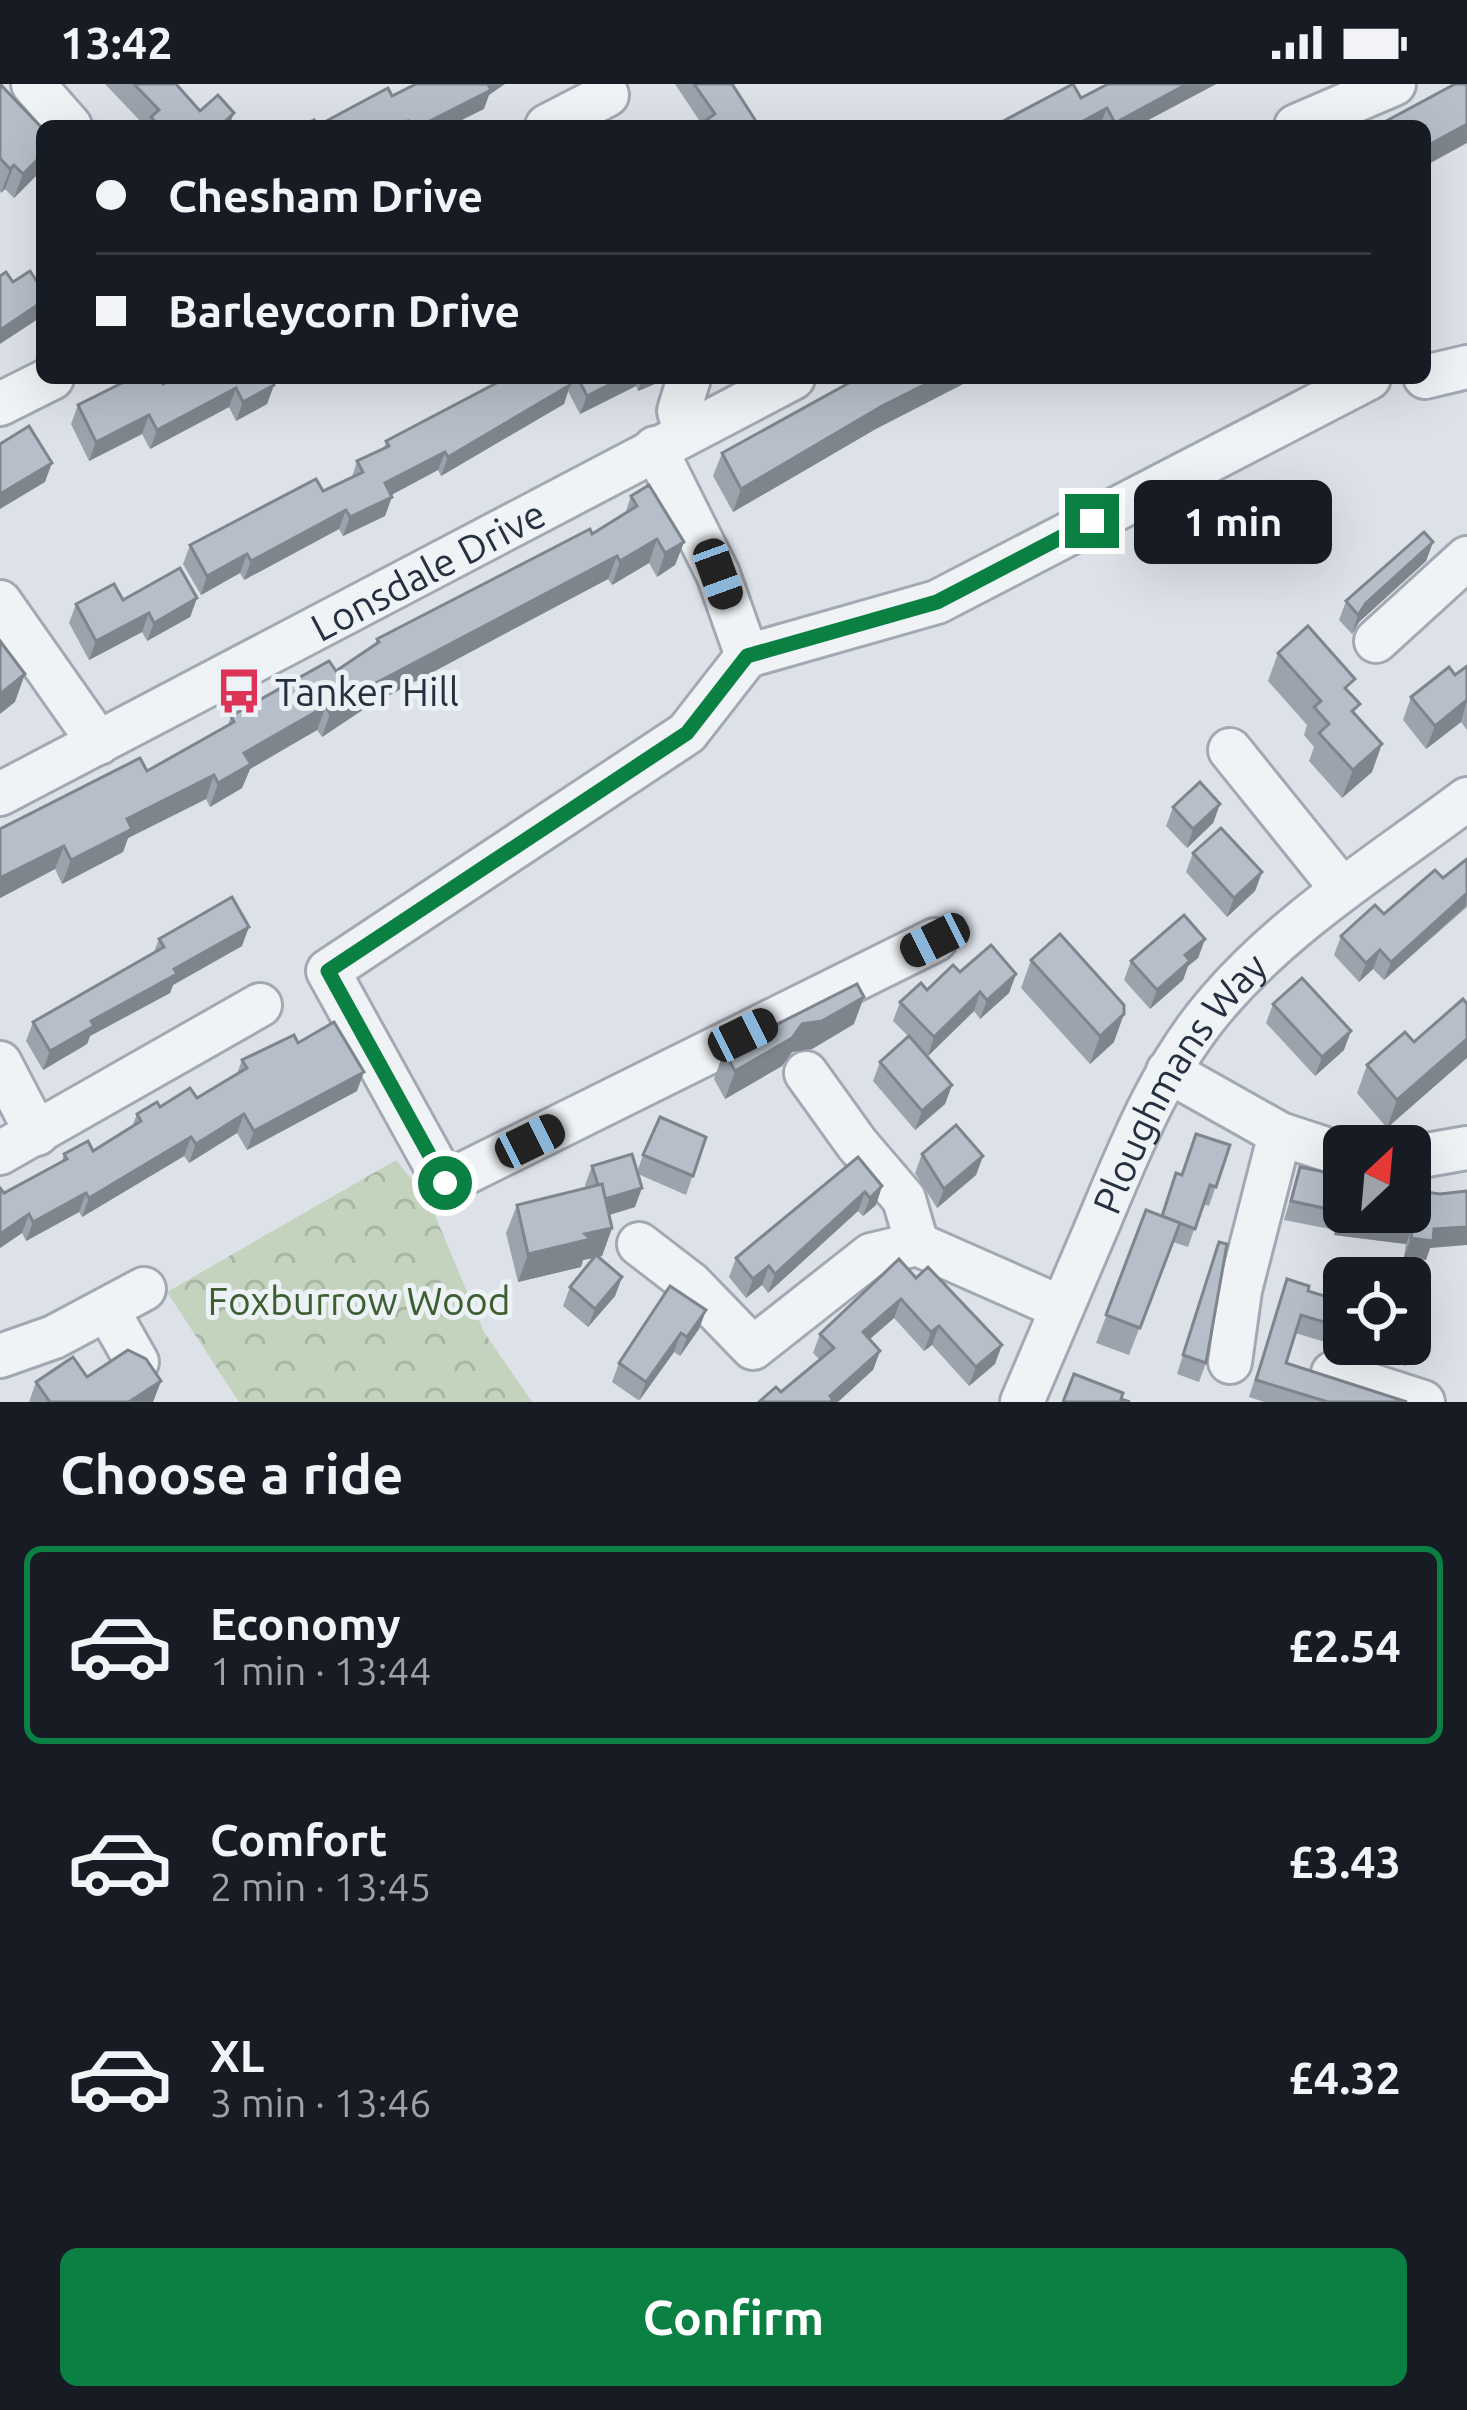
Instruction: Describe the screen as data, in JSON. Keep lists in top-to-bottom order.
{
  "streets": {
    "street": ["Lonsdale Drive", "Ploughmans Way"]
  },
  "parks": ["Foxburrow Wood"],
  "places": {
    "bus stop": ["Tanker Hill"]
  },
  "north": "top right",
  "page": {
    "status": "13:42",
    "banner": ["Chesham Drive", "Barleycorn Drive"],
    "bubble": "1 min",
    "heading": "Choose a ride",
    "list": [
      {
        "name": "Economy",
        "note": "1 min · 13:44",
        "value": "£2.54"
      },
      {
        "name": "Comfort",
        "note": "2 min · 13:45",
        "value": "£3.43"
      },
      {
        "name": "XL",
        "note": "3 min · 13:46",
        "value": "£4.32"
      }
    ],
    "buttons": "Confirm"
  }
}
